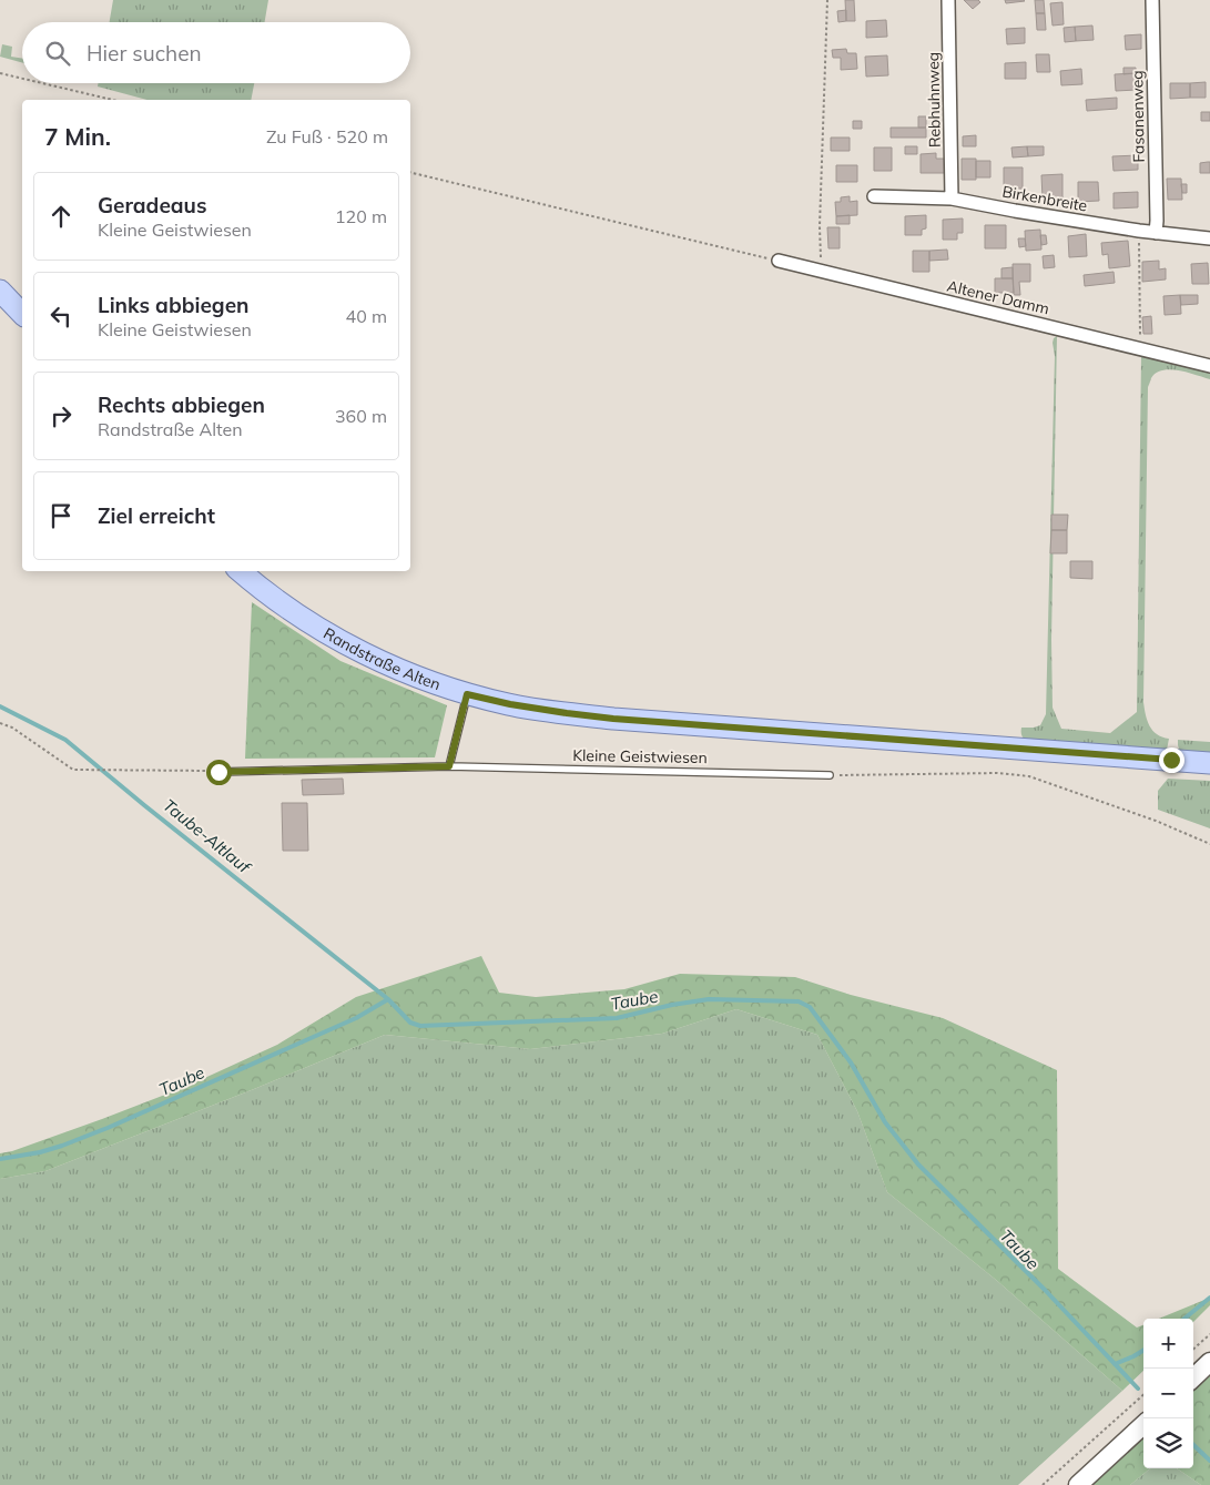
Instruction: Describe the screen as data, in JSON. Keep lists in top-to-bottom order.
{
  "streets": {
    "main road": ["Randstraße Alten"],
    "street": [
      "Rebhuhnweg",
      "Fasanenweg",
      "Birkenbreite",
      "Altener Damm"
    ],
    "lane": ["Kleine Geistwiesen"]
  },
  "crossings": [
    ["Rebhuhnweg", "Birkenbreite"],
    ["Fasanenweg", "Birkenbreite"]
  ],
  "water": ["Taube-Altlauf", "Taube"],
  "page": {
    "search": "Hier suchen",
    "heading": ["7 Min.", "Zu Fuß · 520 m"],
    "list": [
      ["Geradeaus", "Kleine Geistwiesen", "120 m"],
      ["Links abbiegen", "Kleine Geistwiesen", "40 m"],
      ["Rechts abbiegen", "Randstraße Alten", "360 m"],
      "Ziel erreicht"
    ],
    "map_buttons": ["+", "−"]
  }
}
